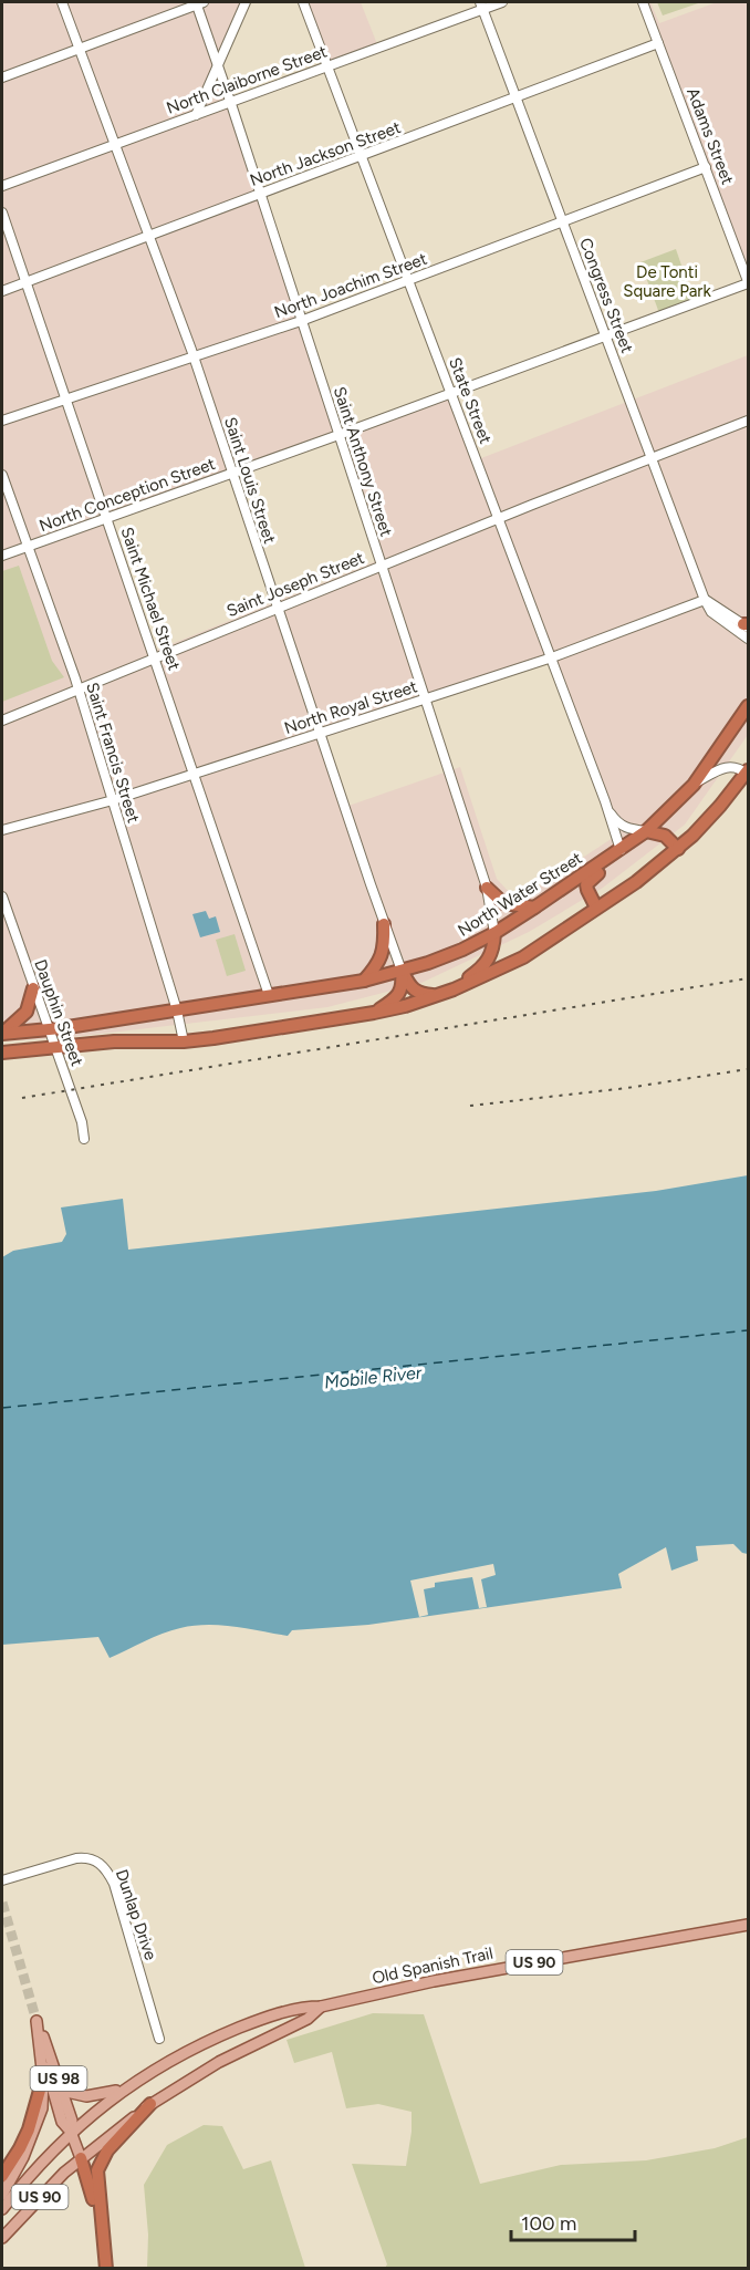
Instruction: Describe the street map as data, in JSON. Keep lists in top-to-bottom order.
{
  "streets": {
    "highway": ["North Water Street"],
    "main road": ["US 90", "Old Spanish Trail", "US 98"],
    "street": [
      "North Claiborne Street",
      "Adams Street",
      "North Jackson Street",
      "North Joachim Street",
      "Congress Street",
      "State Street",
      "Saint Anthony Street",
      "Saint Louis Street",
      "North Conception Street",
      "Saint Joseph Street",
      "Saint Michael Street",
      "North Royal Street",
      "Saint Francis Street",
      "Dauphin Street",
      "Dunlap Drive"
    ]
  },
  "crossings": [
    ["North Claiborne Street", "Congress Street"],
    ["North Claiborne Street", "State Street"],
    ["North Claiborne Street", "Saint Anthony Street"],
    ["North Claiborne Street", "Saint Louis Street"],
    ["Adams Street", "North Jackson Street"],
    ["Adams Street", "North Joachim Street"],
    ["Adams Street", "North Conception Street"],
    ["North Jackson Street", "Congress Street"],
    ["North Jackson Street", "State Street"],
    ["North Jackson Street", "Saint Anthony Street"],
    ["North Jackson Street", "Saint Louis Street"],
    ["North Jackson Street", "Saint Michael Street"],
    ["North Joachim Street", "Congress Street"],
    ["North Joachim Street", "State Street"],
    ["North Joachim Street", "Saint Anthony Street"],
    ["North Joachim Street", "Saint Louis Street"],
    ["North Joachim Street", "Saint Michael Street"],
    ["Congress Street", "North Conception Street"],
    ["Congress Street", "Saint Joseph Street"],
    ["Congress Street", "North Royal Street"],
    ["State Street", "North Conception Street"],
    ["State Street", "Saint Joseph Street"],
    ["State Street", "North Royal Street"],
    ["State Street", "North Water Street"],
    ["Saint Anthony Street", "North Conception Street"],
    ["Saint Anthony Street", "Saint Joseph Street"],
    ["Saint Anthony Street", "North Royal Street"],
    ["Saint Anthony Street", "North Water Street"],
    ["Saint Louis Street", "North Conception Street"],
    ["Saint Louis Street", "Saint Joseph Street"],
    ["Saint Louis Street", "North Royal Street"],
    ["Saint Louis Street", "North Water Street"],
    ["North Conception Street", "Saint Michael Street"],
    ["North Conception Street", "Saint Francis Street"],
    ["Saint Joseph Street", "Saint Michael Street"],
    ["Saint Joseph Street", "Saint Francis Street"],
    ["Saint Michael Street", "North Royal Street"],
    ["Saint Michael Street", "North Water Street"],
    ["North Royal Street", "Saint Francis Street"],
    ["Saint Francis Street", "North Water Street"],
    ["North Water Street", "Dauphin Street"],
    ["Old Spanish Trail", "US 98"]
  ],
  "water": ["Mobile River"],
  "parks": ["De Tonti Square Park"],
  "scale_bar": "100 m"
}
